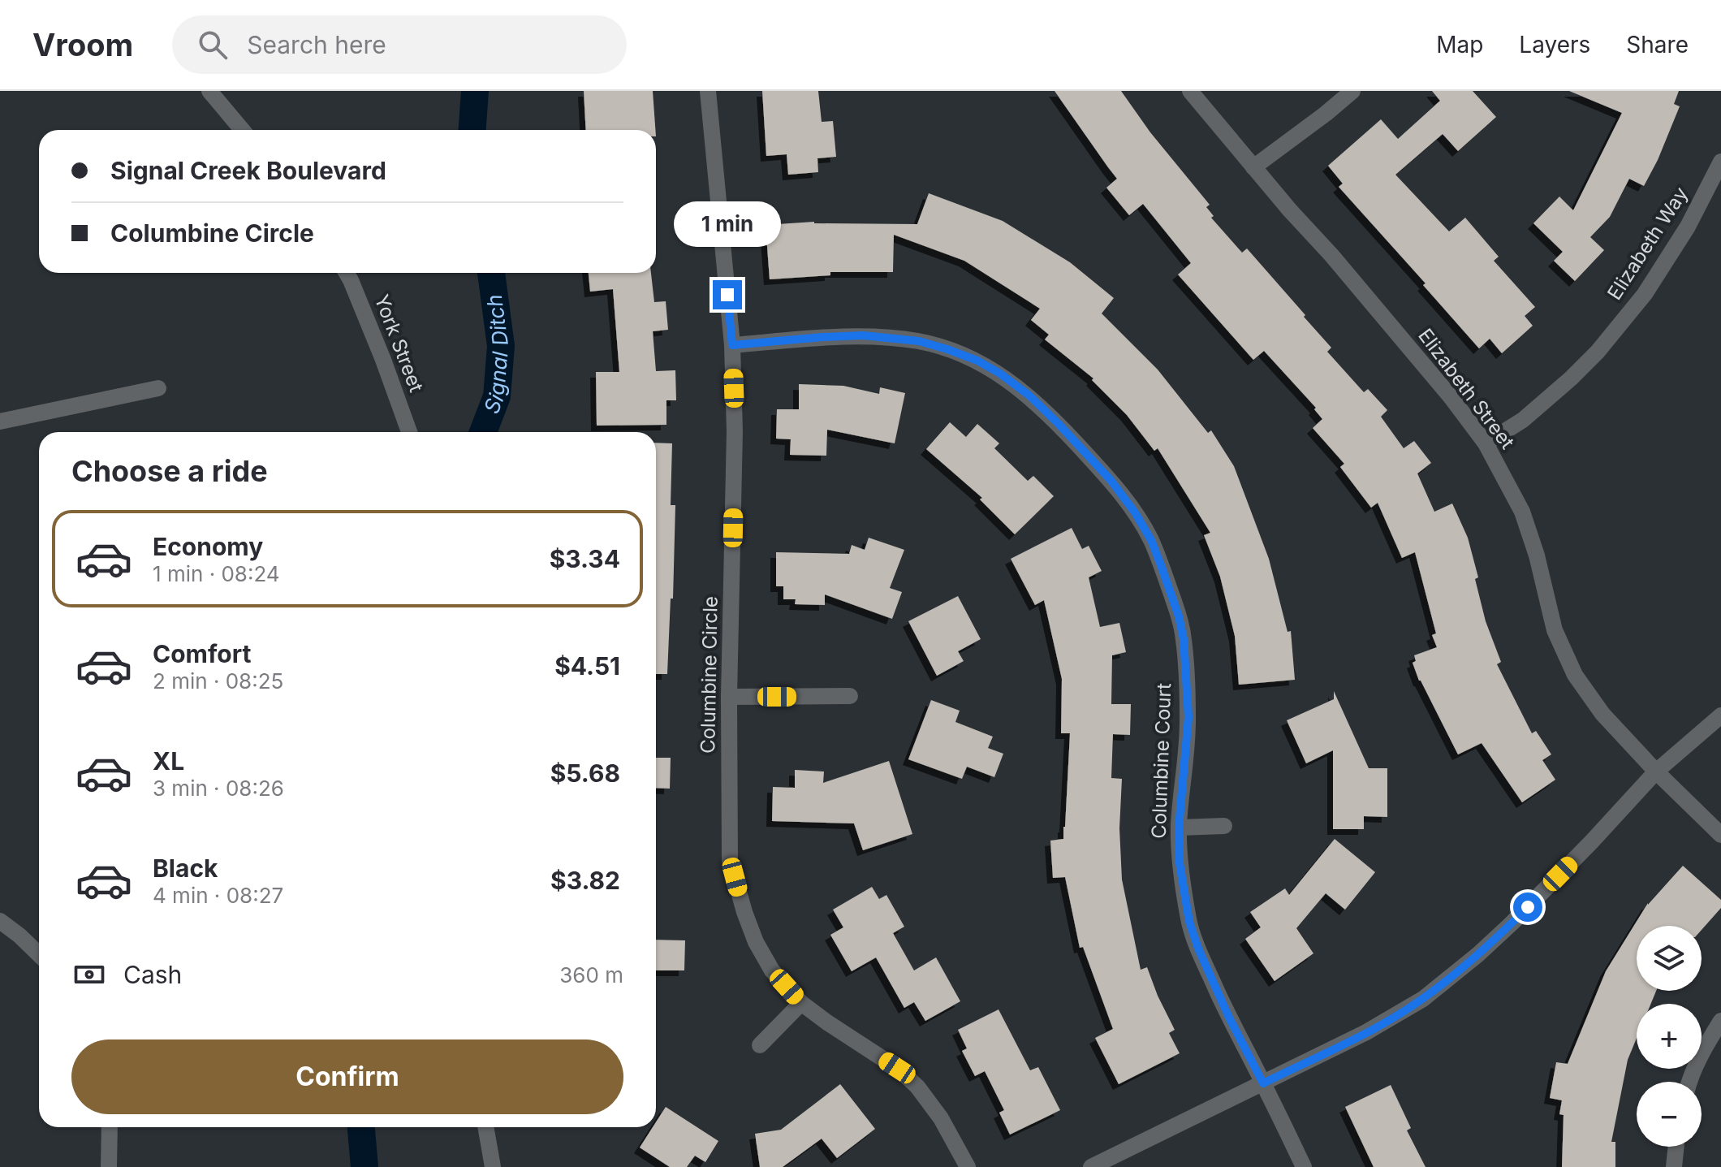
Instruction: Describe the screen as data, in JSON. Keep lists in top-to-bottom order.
{
  "streets": {
    "street": [
      "Elizabeth Way",
      "York Street",
      "Elizabeth Street",
      "Columbine Circle",
      "Columbine Court"
    ]
  },
  "crossings": [
    ["Elizabeth Way", "Elizabeth Street"],
    ["Columbine Circle", "Columbine Court"]
  ],
  "water": ["Signal Ditch"],
  "page": {
    "header": "Vroom",
    "search": "Search here",
    "nav": ["Map", "Layers", "Share"],
    "banner": ["Signal Creek Boulevard", "Columbine Circle"],
    "bubble": "1 min",
    "heading": "Choose a ride",
    "list": [
      {
        "name": "Economy",
        "note": "1 min · 08:24",
        "value": "$3.34"
      },
      {
        "name": "Comfort",
        "note": "2 min · 08:25",
        "value": "$4.51"
      },
      {
        "name": "XL",
        "note": "3 min · 08:26",
        "value": "$5.68"
      },
      {
        "name": "Black",
        "note": "4 min · 08:27",
        "value": "$3.82"
      }
    ],
    "map_buttons": ["+", "−"],
    "pay": ["Cash", "360 m"],
    "buttons": "Confirm"
  }
}
